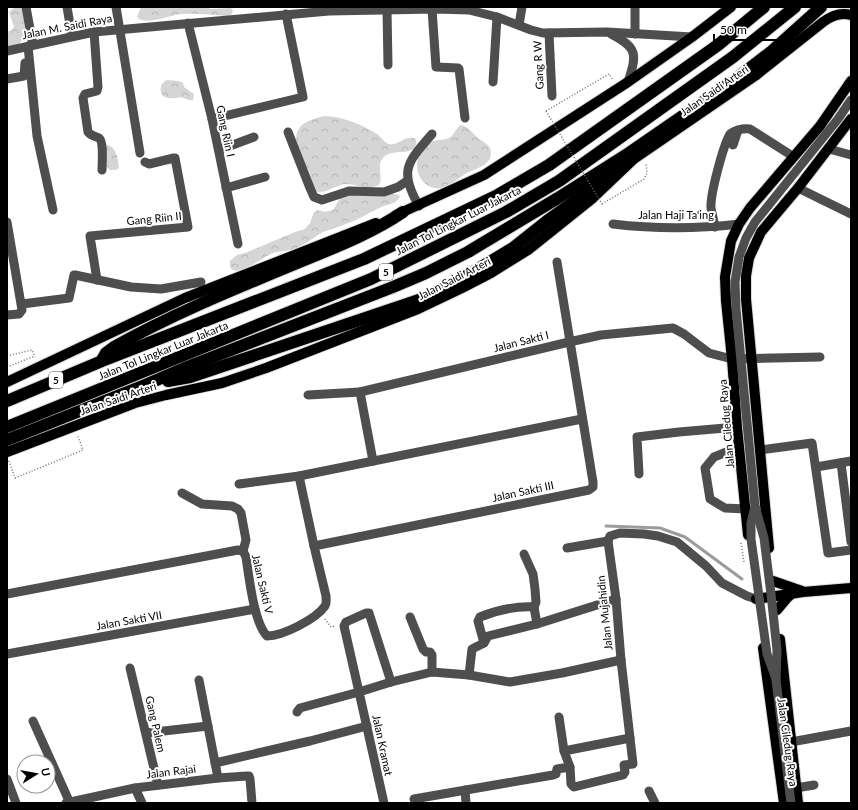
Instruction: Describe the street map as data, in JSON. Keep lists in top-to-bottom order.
{
  "streets": {
    "highway": ["Jalan Tol Lingkar Luar Jakarta", "5"],
    "main road": ["Jalan Saidi Arteri", "Jalan Ciledug Raya"],
    "street": [
      "Jalan M. Saidi Raya",
      "Gang R W",
      "Gang Riin I",
      "Jalan Haji Ta'ing",
      "Gang Riin II",
      "Jalan Sakti I",
      "Jalan Sakti III",
      "Jalan Sakti V",
      "Jalan Mujahidin",
      "Jalan Sakti VII",
      "Gang Palem",
      "Jalan Kramat",
      "Jalan Rajai"
    ]
  },
  "crossings": [
    ["Jalan M. Saidi Raya", "Gang R W"],
    ["Jalan M. Saidi Raya", "Gang Riin I"],
    ["Jalan Haji Ta'ing", "Jalan Ciledug Raya"],
    ["Jalan Sakti I", "Jalan Ciledug Raya"],
    ["Jalan Sakti I", "Jalan Sakti III"],
    ["Jalan Sakti III", "Jalan Sakti V"],
    ["Jalan Sakti V", "Jalan Sakti VII"],
    ["Jalan Mujahidin", "Jalan Kramat"],
    ["Gang Palem", "Jalan Rajai"]
  ],
  "scale_bar": "50 m",
  "north": "right"
}
